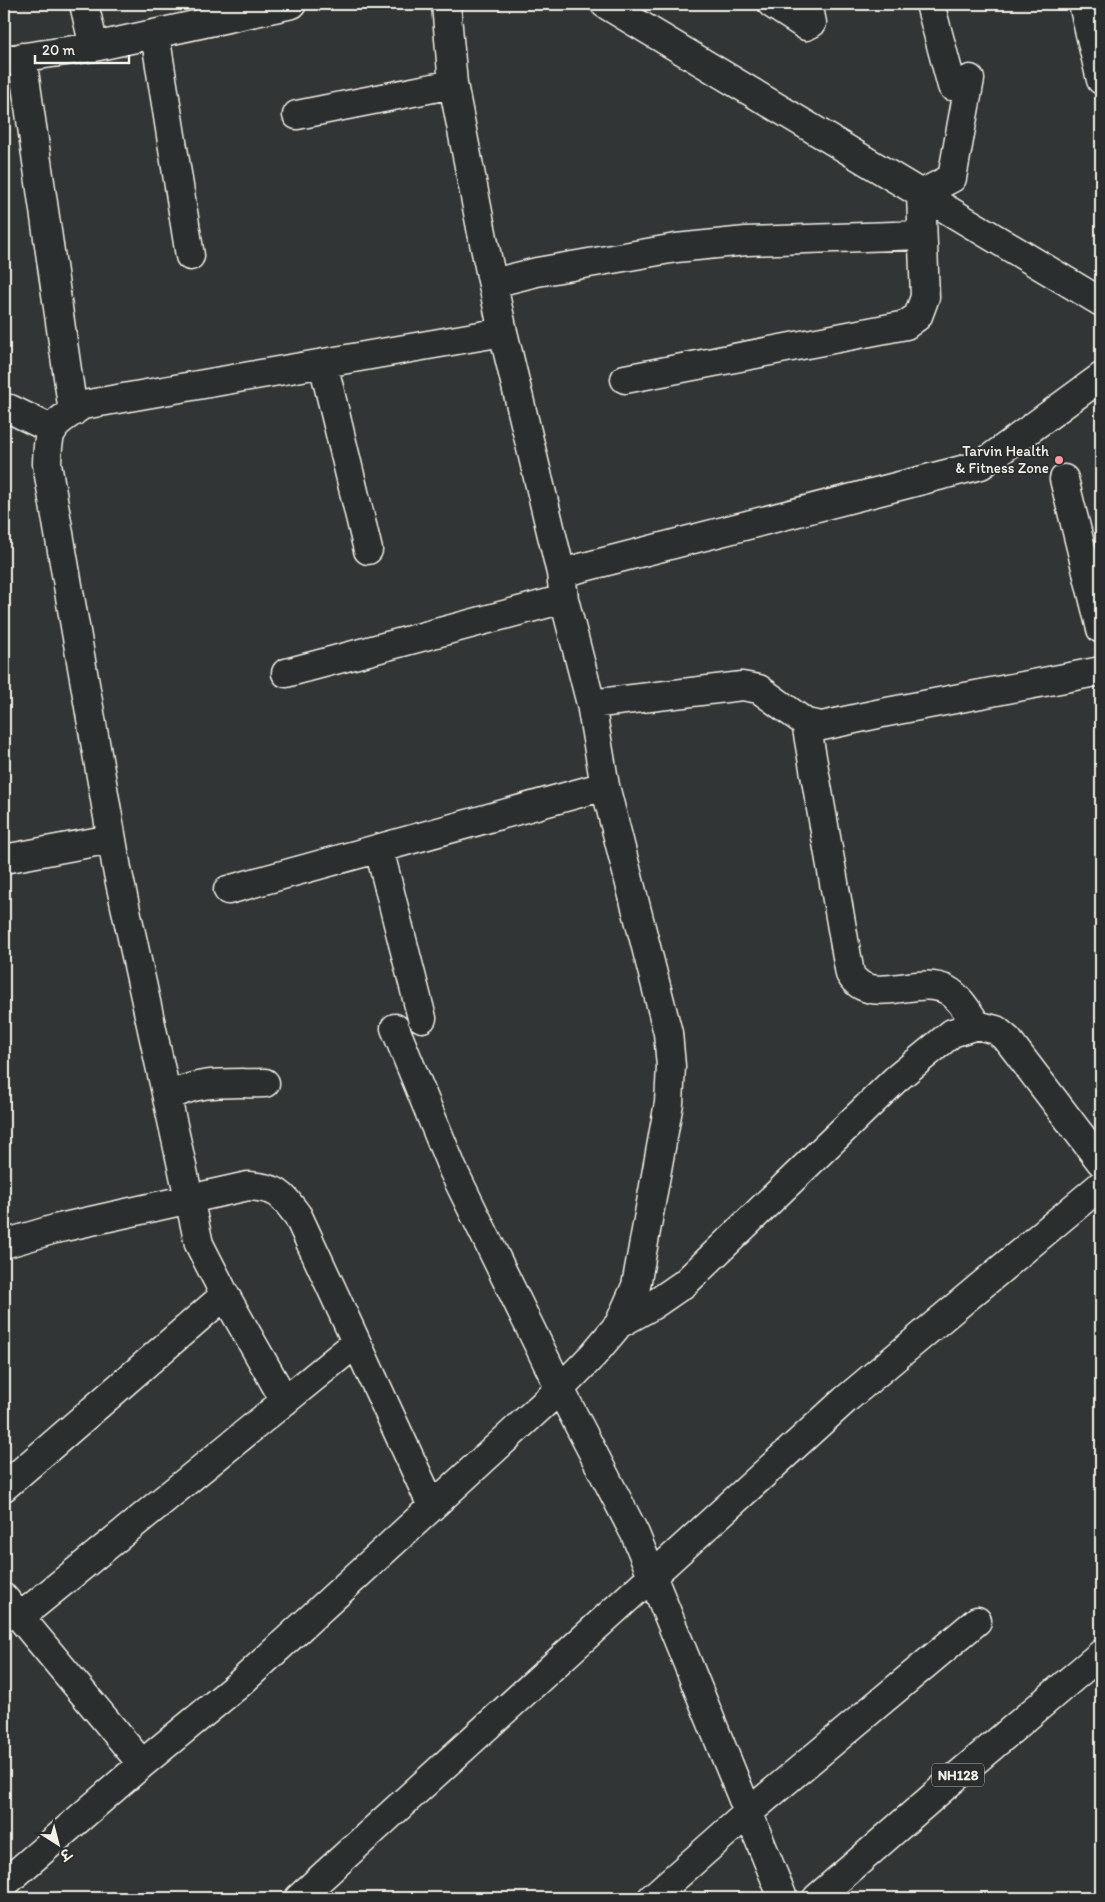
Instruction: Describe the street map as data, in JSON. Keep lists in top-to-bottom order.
{
  "streets": {
    "main road": ["NH128"]
  },
  "places": ["Tarvin Health & Fitness Zone"],
  "scale_bar": "20 m",
  "north": "bottom right"
}
